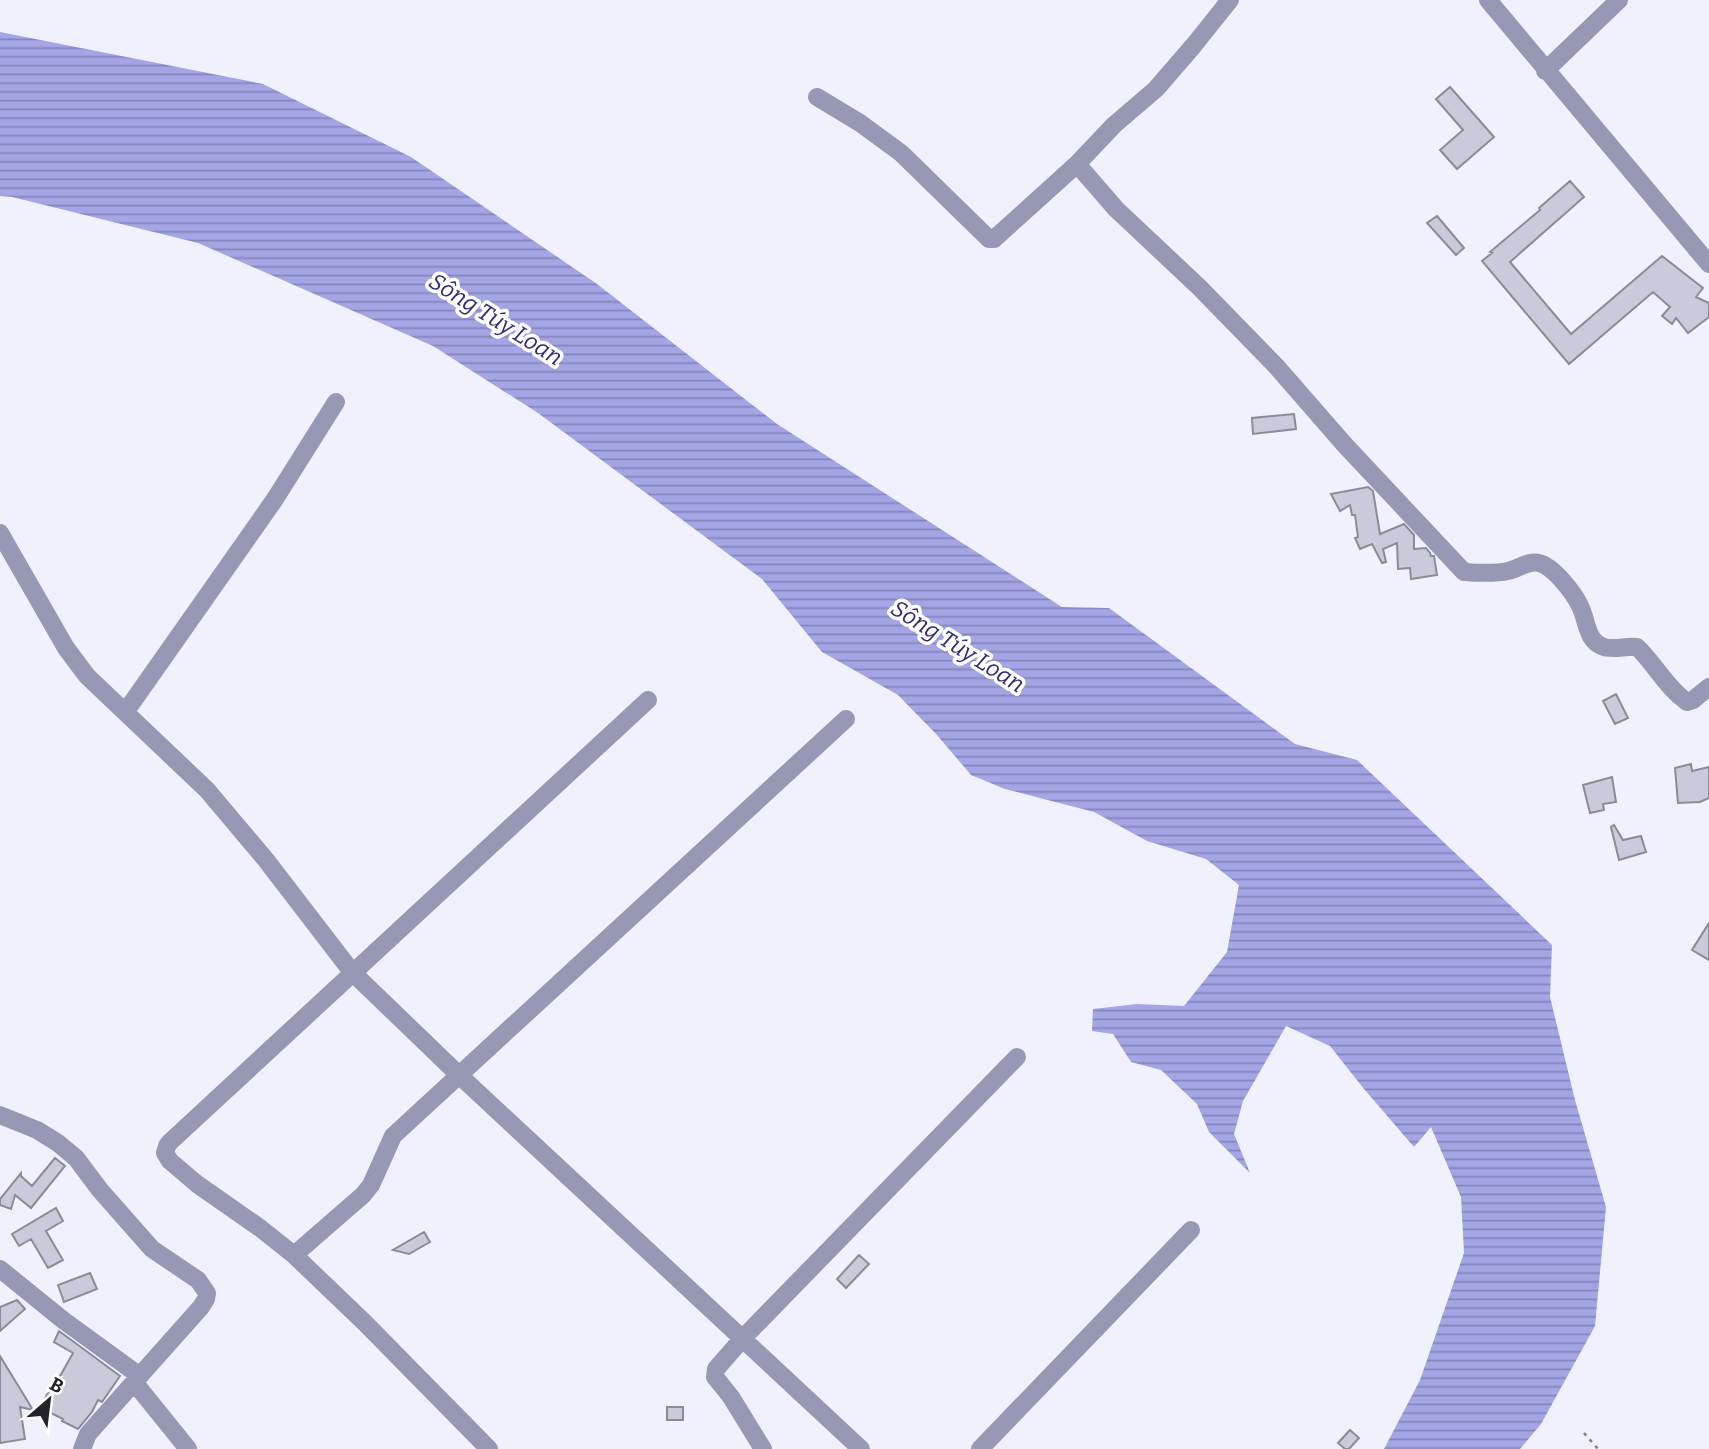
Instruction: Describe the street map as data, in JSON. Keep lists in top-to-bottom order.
{
  "water": ["Sông Túy Loan"],
  "north": "top right"
}
